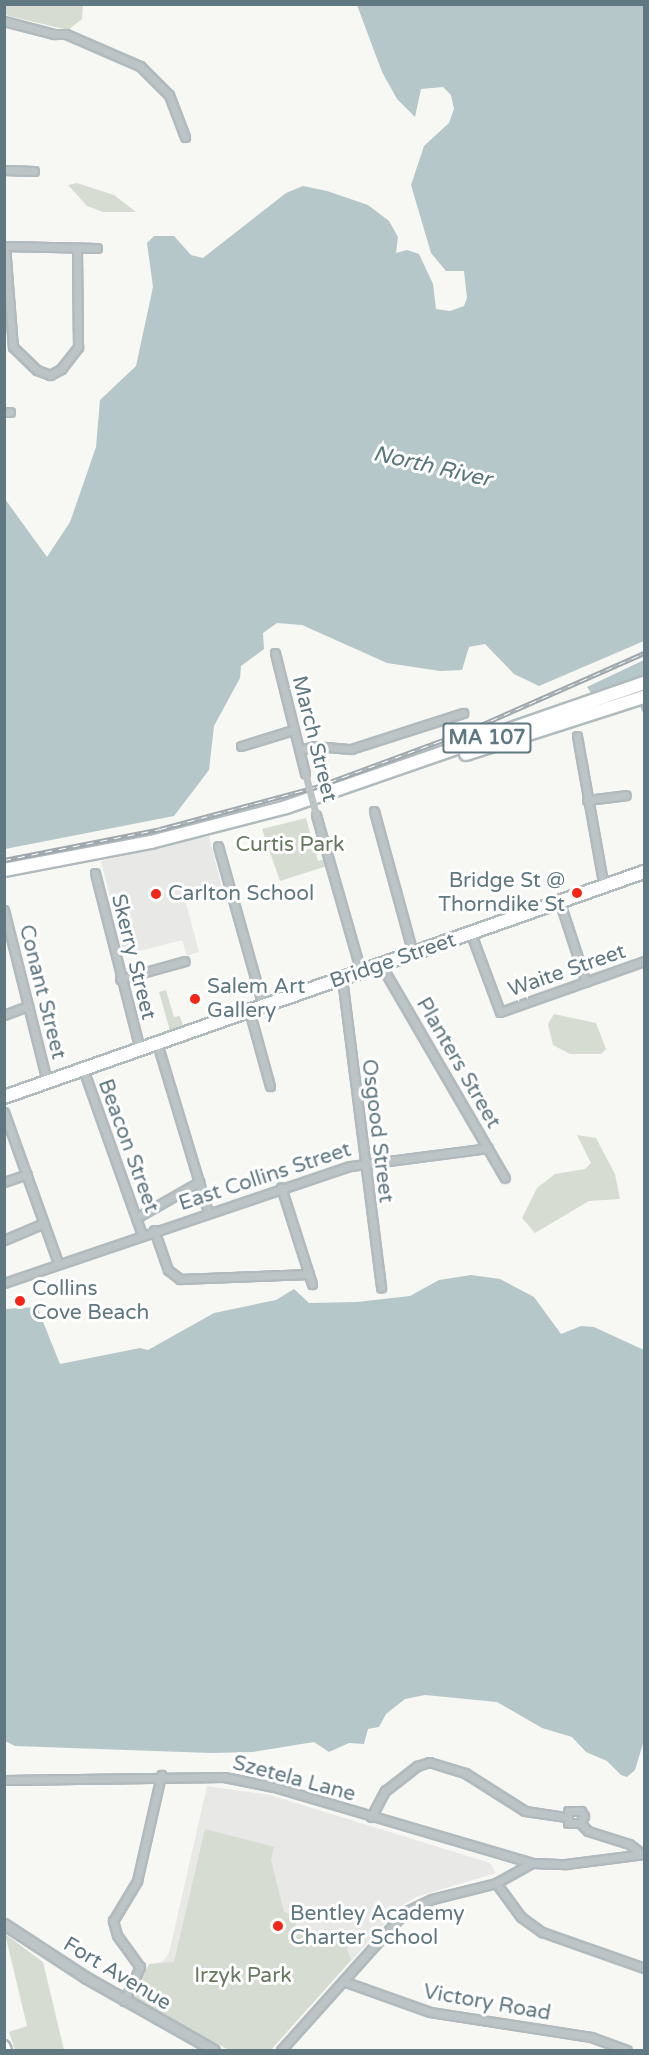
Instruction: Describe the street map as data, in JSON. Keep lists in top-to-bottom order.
{
  "streets": {
    "main road": ["MA 107", "Bridge Street"],
    "street": [
      "March Street",
      "Skerry Street",
      "Waite Street",
      "Conant Street",
      "Planters Street",
      "Osgood Street",
      "Beacon Street",
      "East Collins Street",
      "Szetela Lane",
      "Fort Avenue",
      "Victory Road"
    ]
  },
  "crossings": [
    ["March Street", "Bridge Street"],
    ["Skerry Street", "Bridge Street"],
    ["Bridge Street", "Waite Street"],
    ["Bridge Street", "Conant Street"],
    ["Bridge Street", "Planters Street"],
    ["Bridge Street", "Osgood Street"],
    ["Bridge Street", "Beacon Street"],
    ["Planters Street", "East Collins Street"],
    ["Osgood Street", "East Collins Street"],
    ["Beacon Street", "East Collins Street"]
  ],
  "water": ["North River"],
  "parks": ["Curtis Park", "Irzyk Park"],
  "places": [
    "Bridge St @ Thorndike St",
    "Carlton School",
    "Salem Art Gallery",
    "Collins Cove Beach",
    "Bentley Academy Charter School"
  ]
}
